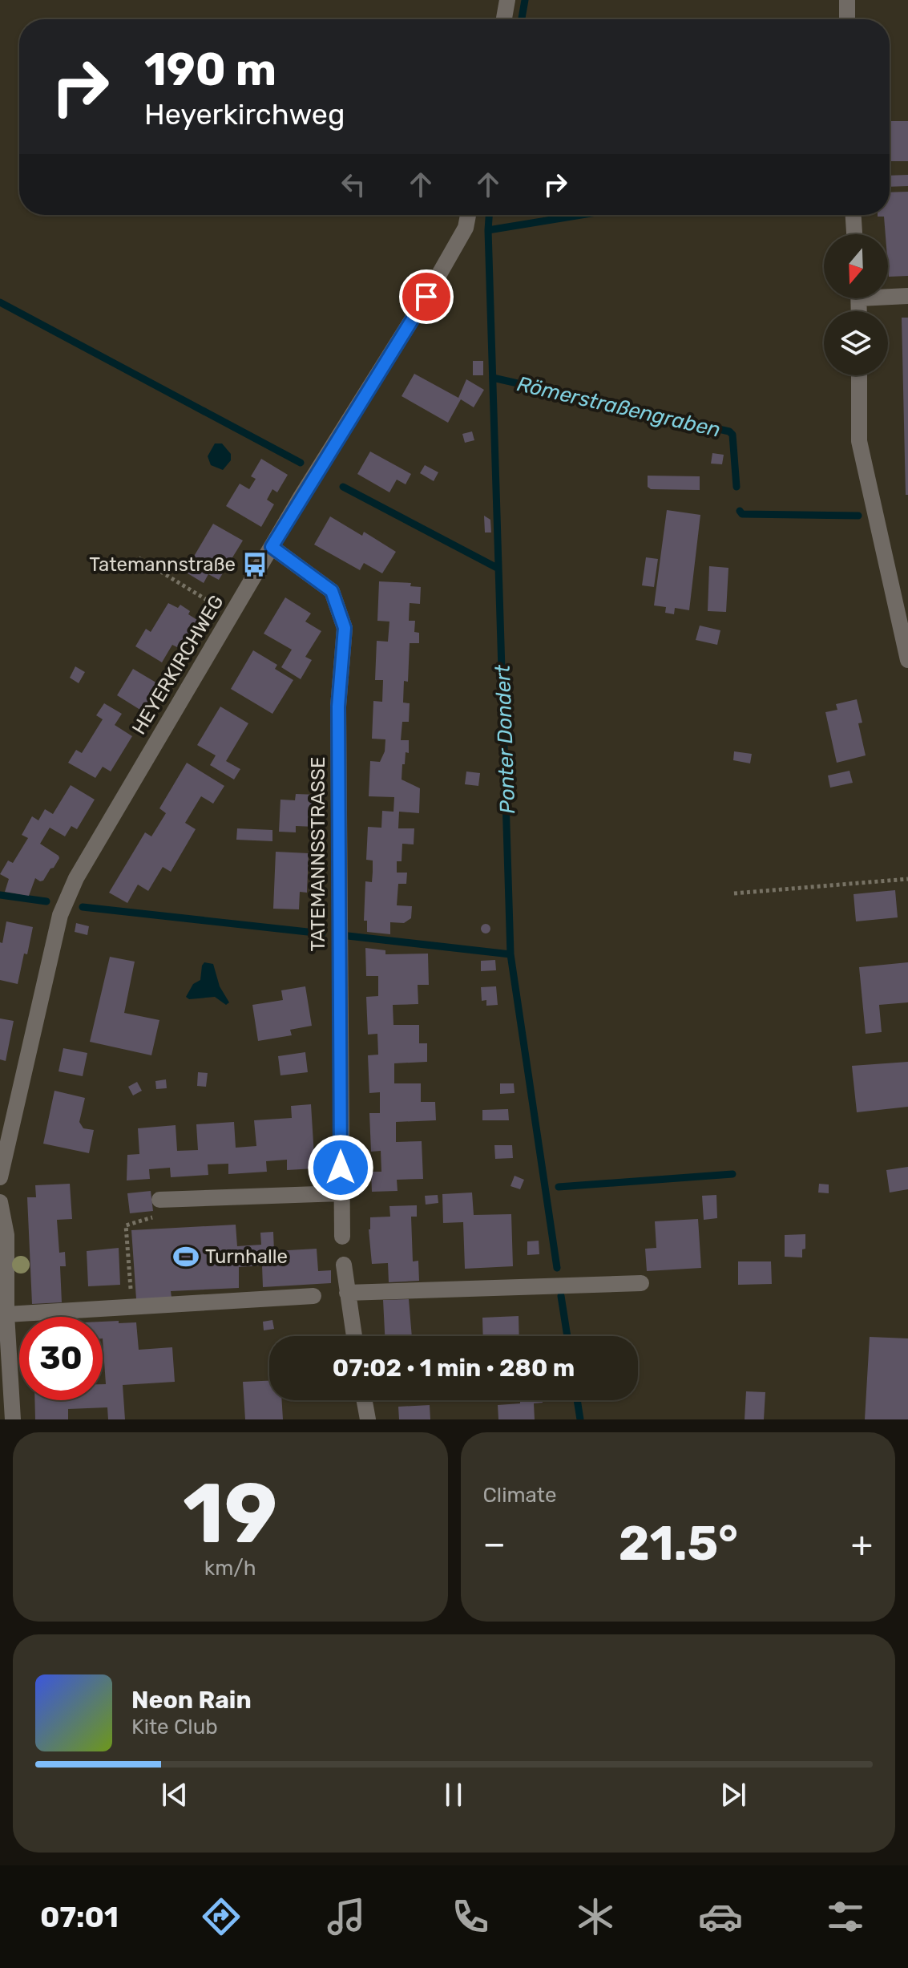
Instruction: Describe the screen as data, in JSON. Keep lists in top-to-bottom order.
{
  "streets": {
    "street": ["HEYERKIRCHWEG", "TATEMANNSSTRASSE"]
  },
  "crossings": [
    ["HEYERKIRCHWEG", "TATEMANNSSTRASSE"]
  ],
  "water": ["Römerstraßengraben", "Ponter Dondert"],
  "places": {
    "bus stop": ["Tatemannstraße"],
    "sports": ["Turnhalle"]
  },
  "north": "bottom",
  "page": {
    "turn": ["190 m", "Heyerkirchweg"],
    "limit": "30",
    "trip": "07:02 · 1 min · 280 m",
    "tile": [
      ["19", "km/h"],
      "Climate"
    ],
    "heat": ["−", "21.5°", "+"],
    "song": ["Neon Rain", "Kite Club"],
    "tabs": "07:01"
  }
}
